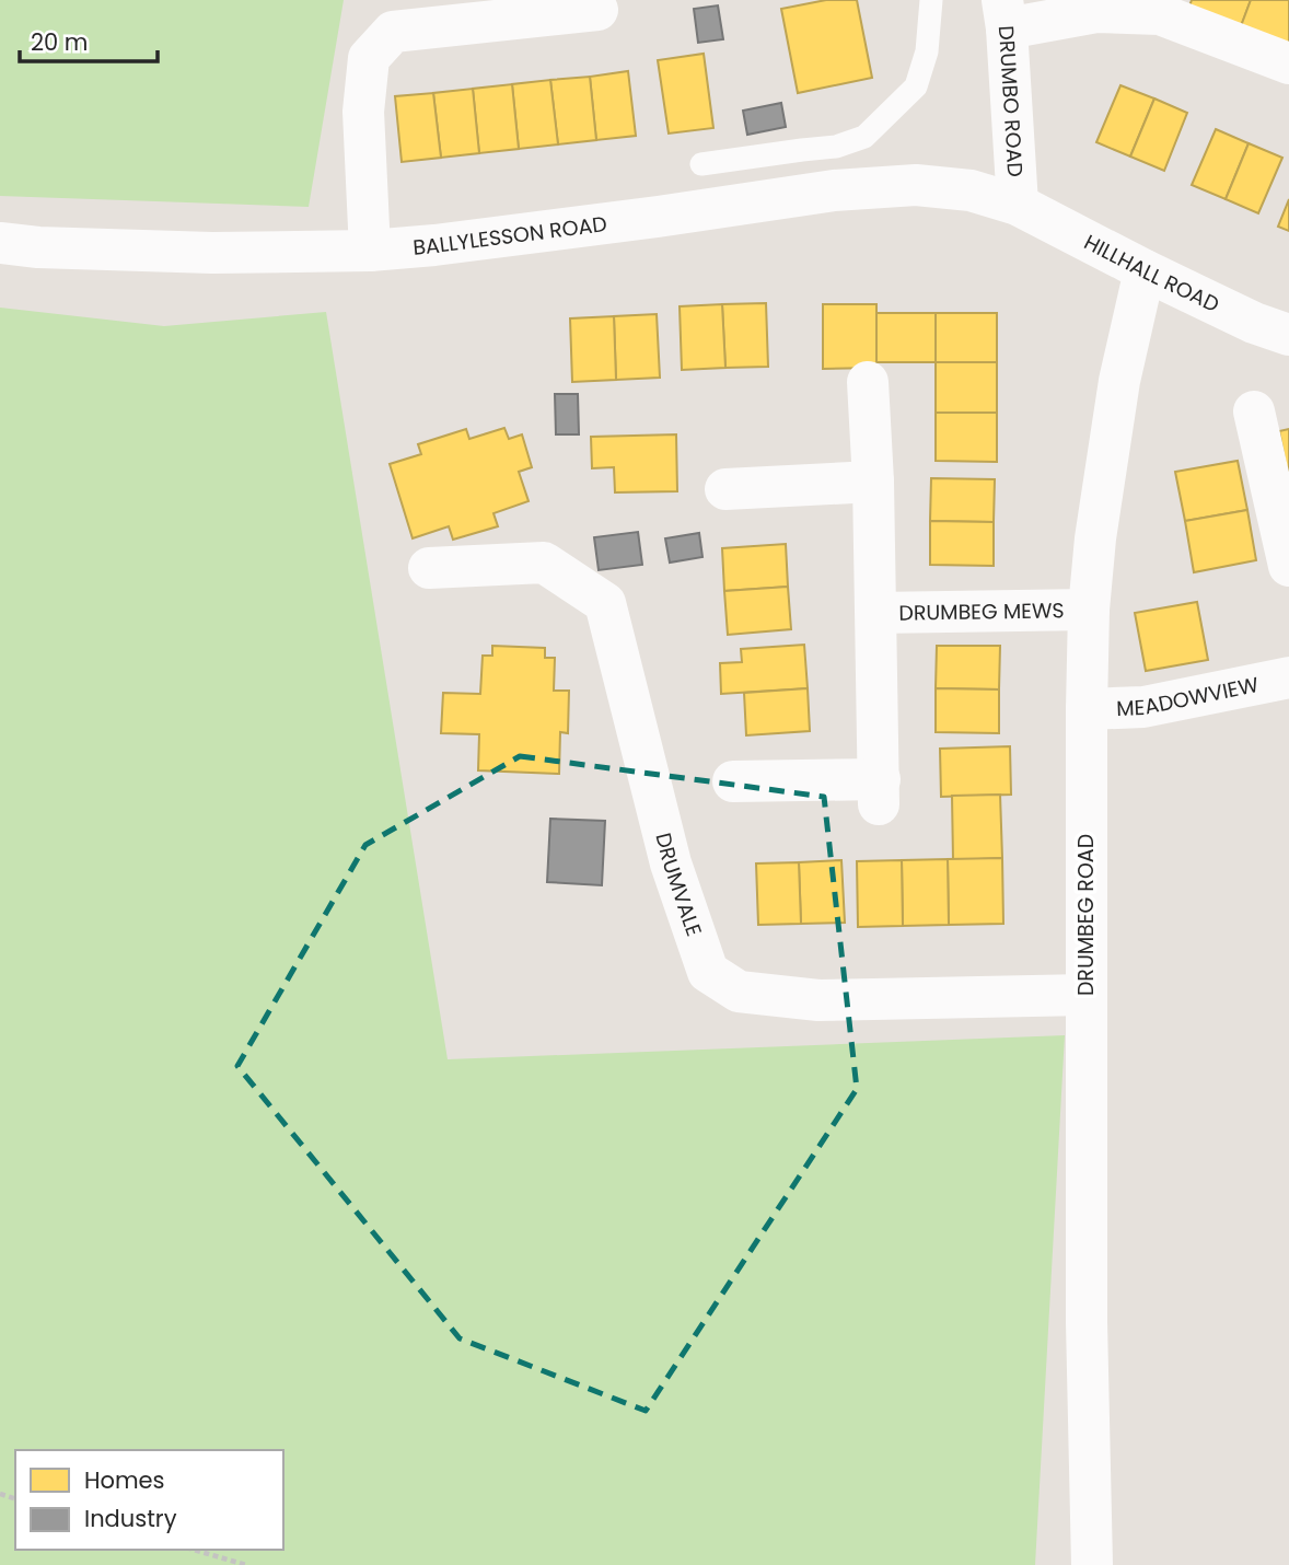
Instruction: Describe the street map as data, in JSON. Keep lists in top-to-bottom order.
{
  "streets": {
    "street": [
      "DRUMBO ROAD",
      "BALLYLESSON ROAD",
      "HILLHALL ROAD",
      "DRUMBEG MEWS",
      "MEADOWVIEW",
      "DRUMVALE",
      "DRUMBEG ROAD"
    ]
  },
  "crossings": [
    ["DRUMBO ROAD", "BALLYLESSON ROAD"],
    ["DRUMBO ROAD", "HILLHALL ROAD"],
    ["BALLYLESSON ROAD", "HILLHALL ROAD"],
    ["HILLHALL ROAD", "DRUMBEG ROAD"],
    ["DRUMBEG MEWS", "DRUMBEG ROAD"],
    ["MEADOWVIEW", "DRUMBEG ROAD"],
    ["DRUMVALE", "DRUMBEG ROAD"]
  ],
  "legend": ["Homes", "Industry"],
  "scale_bar": "20 m"
}
